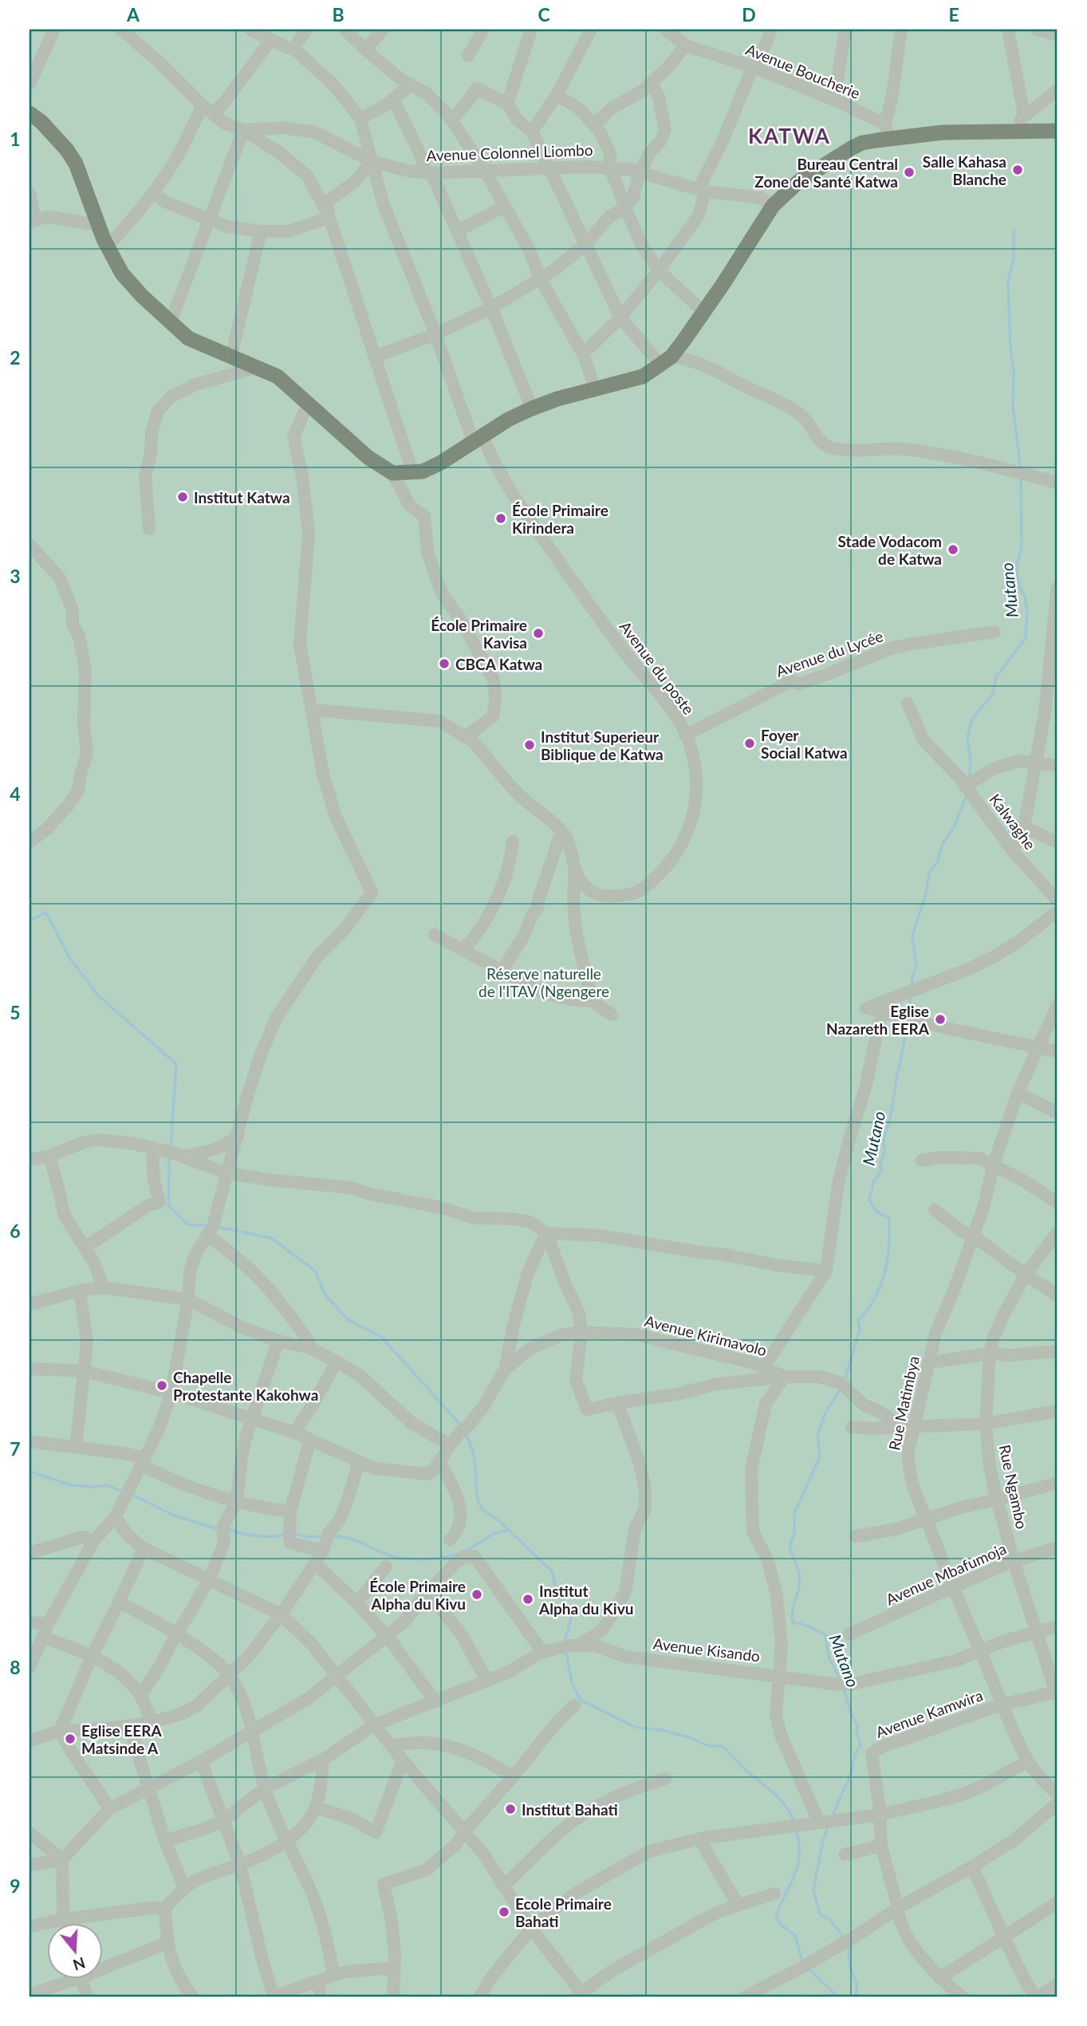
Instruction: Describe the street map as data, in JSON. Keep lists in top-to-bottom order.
{
  "streets": {
    "street": [
      "Avenue Boucherie",
      "Avenue Colonnel Liombo",
      "Avenue du Lycée",
      "Avenue du poste",
      "Kalwaghe",
      "Avenue Kirimavolo",
      "Rue Matimbya",
      "Rue Ngambo",
      "Avenue Mbafumoja",
      "Avenue Kisando",
      "Avenue Kamwira"
    ]
  },
  "crossings": [
    ["Avenue Colonnel Liombo", "Avenue du poste"],
    ["Avenue du Lycée", "Avenue du poste"],
    ["Avenue Kirimavolo", "Rue Matimbya"],
    ["Rue Matimbya", "Avenue Mbafumoja"],
    ["Rue Matimbya", "Avenue Kisando"],
    ["Rue Matimbya", "Avenue Kamwira"],
    ["Rue Ngambo", "Avenue Mbafumoja"],
    ["Rue Ngambo", "Avenue Kisando"],
    ["Rue Ngambo", "Avenue Kamwira"]
  ],
  "districts": ["KATWA"],
  "water": ["Mutano"],
  "parks": ["Réserve naturelle de l'ITAV (Ngengere"],
  "places": [
    "Salle Kahasa Blanche",
    "Bureau Central Zone de Santé Katwa",
    "Institut Katwa",
    "École Primaire Kirindera",
    "Stade Vodacom de Katwa",
    "École Primaire Kavisa",
    "CBCA Katwa",
    "Foyer Social Katwa",
    "Institut Superieur Biblique de Katwa",
    "Eglise Nazareth EERA",
    "Chapelle Protestante Kakohwa",
    "École Primaire Alpha du Kivu",
    "Institut Alpha du Kivu",
    "Eglise EERA Matsinde A",
    "Institut Bahati",
    "Ecole Primaire Bahati"
  ],
  "north": "bottom",
  "grid": {
    "columns": [
      "A",
      "B",
      "C",
      "D",
      "E"
    ],
    "rows": [
      "1",
      "2",
      "3",
      "4",
      "5",
      "6",
      "7",
      "8",
      "9"
    ]
  }
}
